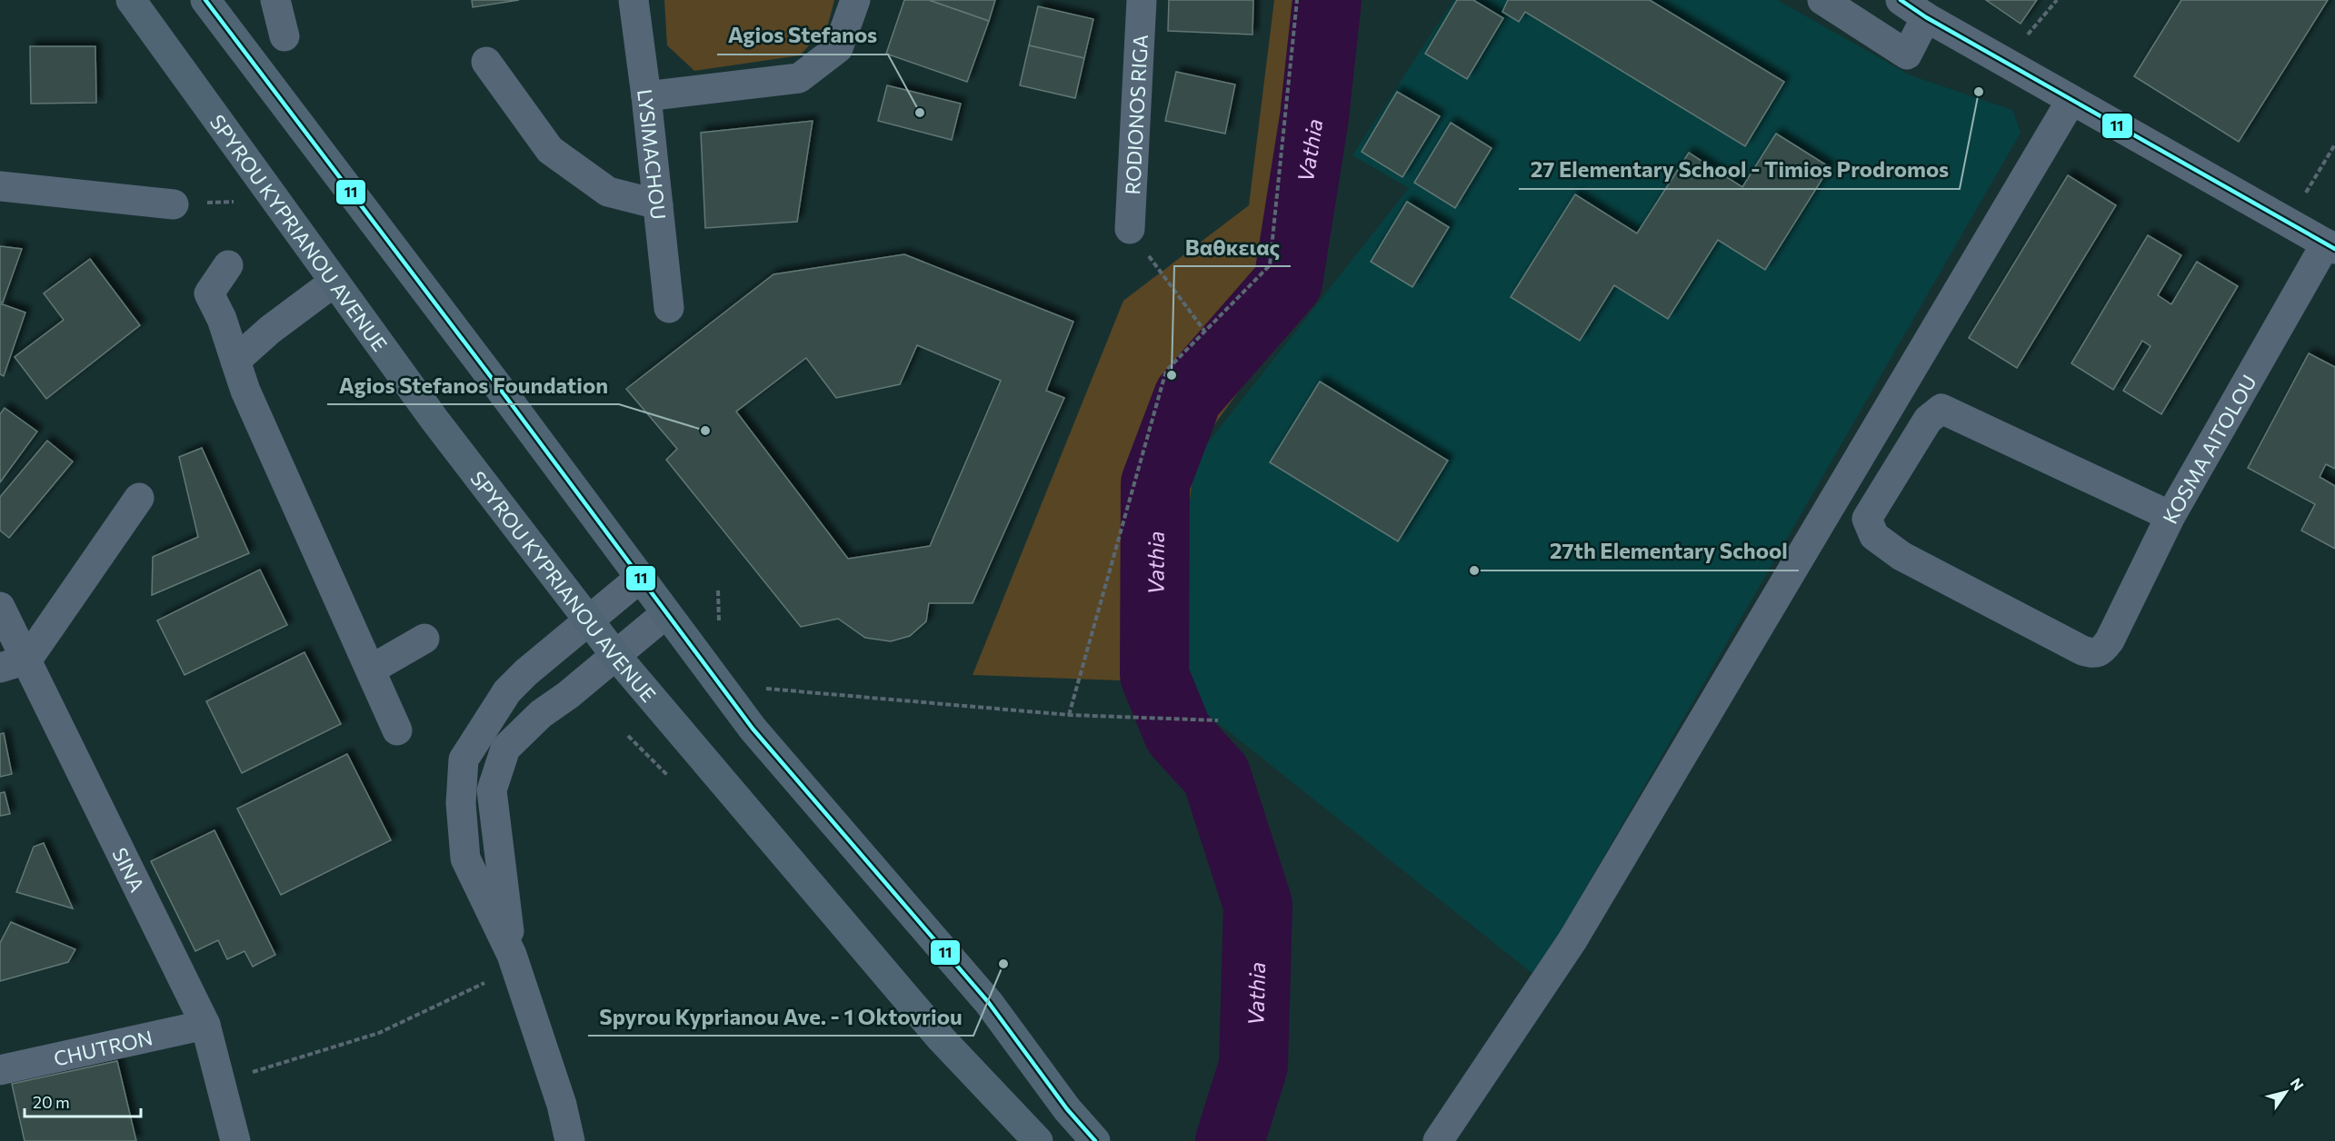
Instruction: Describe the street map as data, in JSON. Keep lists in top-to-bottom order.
{
  "streets": {
    "main road": ["SPYROU KYPRIANOU AVENUE"],
    "street": [
      "RODIONOS RIGA",
      "LYSIMACHOU",
      "KOSMA AITOLOU",
      "SINA",
      "CHUTRON"
    ]
  },
  "crossings": [
    ["SINA", "CHUTRON"]
  ],
  "water": ["Vathia"],
  "places": [
    "27 Elementary School - Timios Prodromos",
    "Agios Stefanos",
    "Βαθκειας",
    "Agios Stefanos Foundation",
    "27th Elementary School",
    "Spyrou Kyprianou Ave. - 1 Oktovriou"
  ],
  "lines": ["transit line 11"],
  "scale_bar": "20 m",
  "north": "top right"
}
